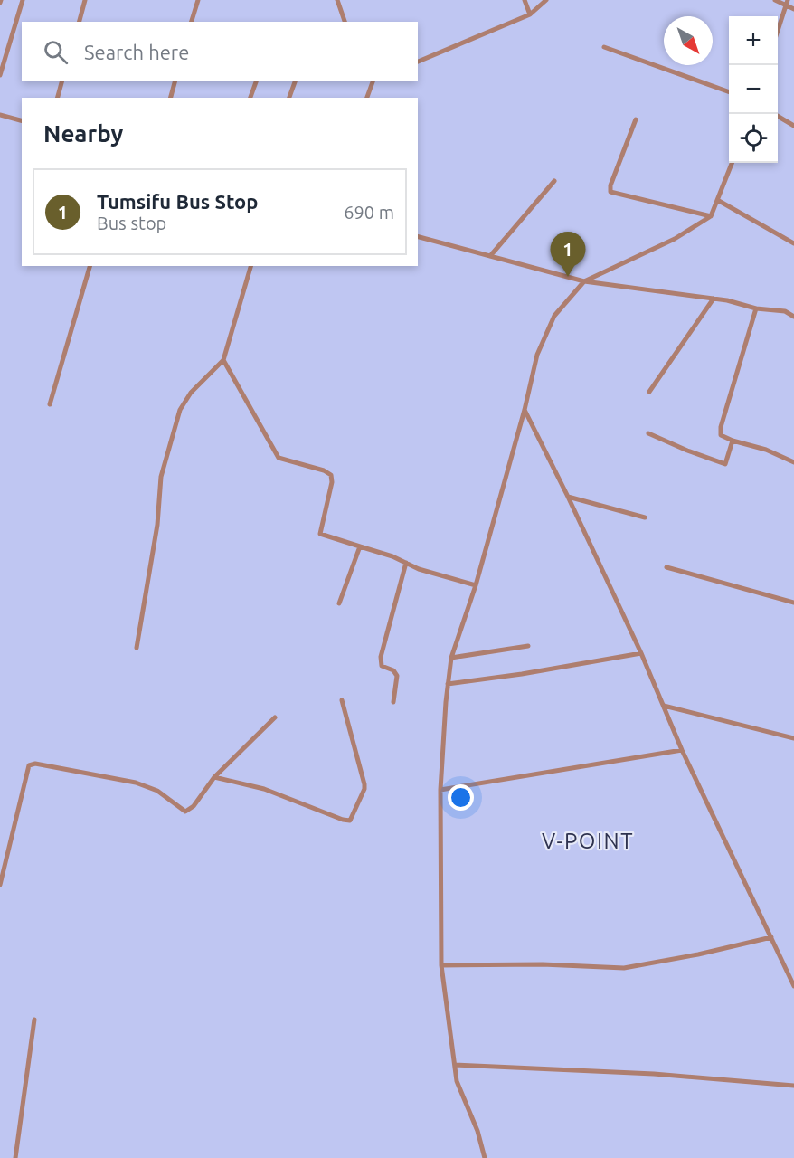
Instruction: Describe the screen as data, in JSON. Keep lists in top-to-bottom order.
{
  "districts": ["V-POINT"],
  "north": "bottom right",
  "page": {
    "map_buttons": ["+", "−"],
    "search": "Search here",
    "heading": "Nearby",
    "list": [
      {
        "mark": "1",
        "name": "Tumsifu Bus Stop",
        "note": "Bus stop",
        "value": "690 m"
      }
    ],
    "pins": "1"
  }
}
